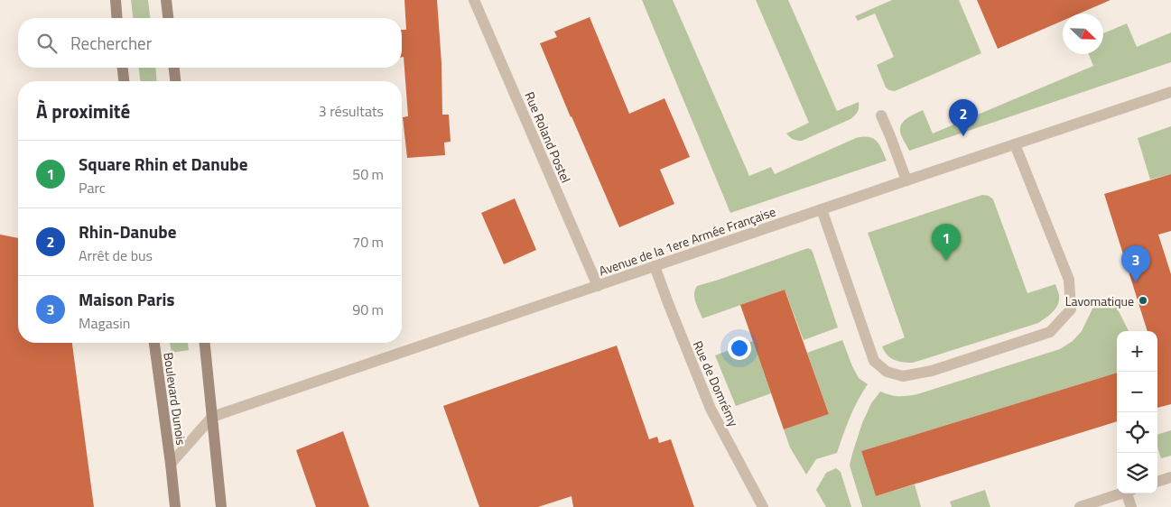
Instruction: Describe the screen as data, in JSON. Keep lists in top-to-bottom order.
{
  "streets": {
    "main road": ["Boulevard Dunois"],
    "street": ["Rue Roland Postel", "Avenue de la 1ere Armée Française", "Rue de Domrémy"]
  },
  "crossings": [
    ["Rue Roland Postel", "Avenue de la 1ere Armée Française"],
    ["Avenue de la 1ere Armée Française", "Rue de Domrémy"],
    ["Avenue de la 1ere Armée Française", "Boulevard Dunois"]
  ],
  "places": ["Lavomatique"],
  "north": "bottom right",
  "page": {
    "search": "Rechercher",
    "heading": ["À proximité", "3 résultats"],
    "pins": ["2", "1", "3"],
    "list": [
      {
        "mark": "1",
        "name": "Square Rhin et Danube",
        "note": "Parc",
        "value": "50 m"
      },
      {
        "mark": "2",
        "name": "Rhin-Danube",
        "note": "Arrêt de bus",
        "value": "70 m"
      },
      {
        "mark": "3",
        "name": "Maison Paris",
        "note": "Magasin",
        "value": "90 m"
      }
    ],
    "map_buttons": ["+", "−"]
  }
}
